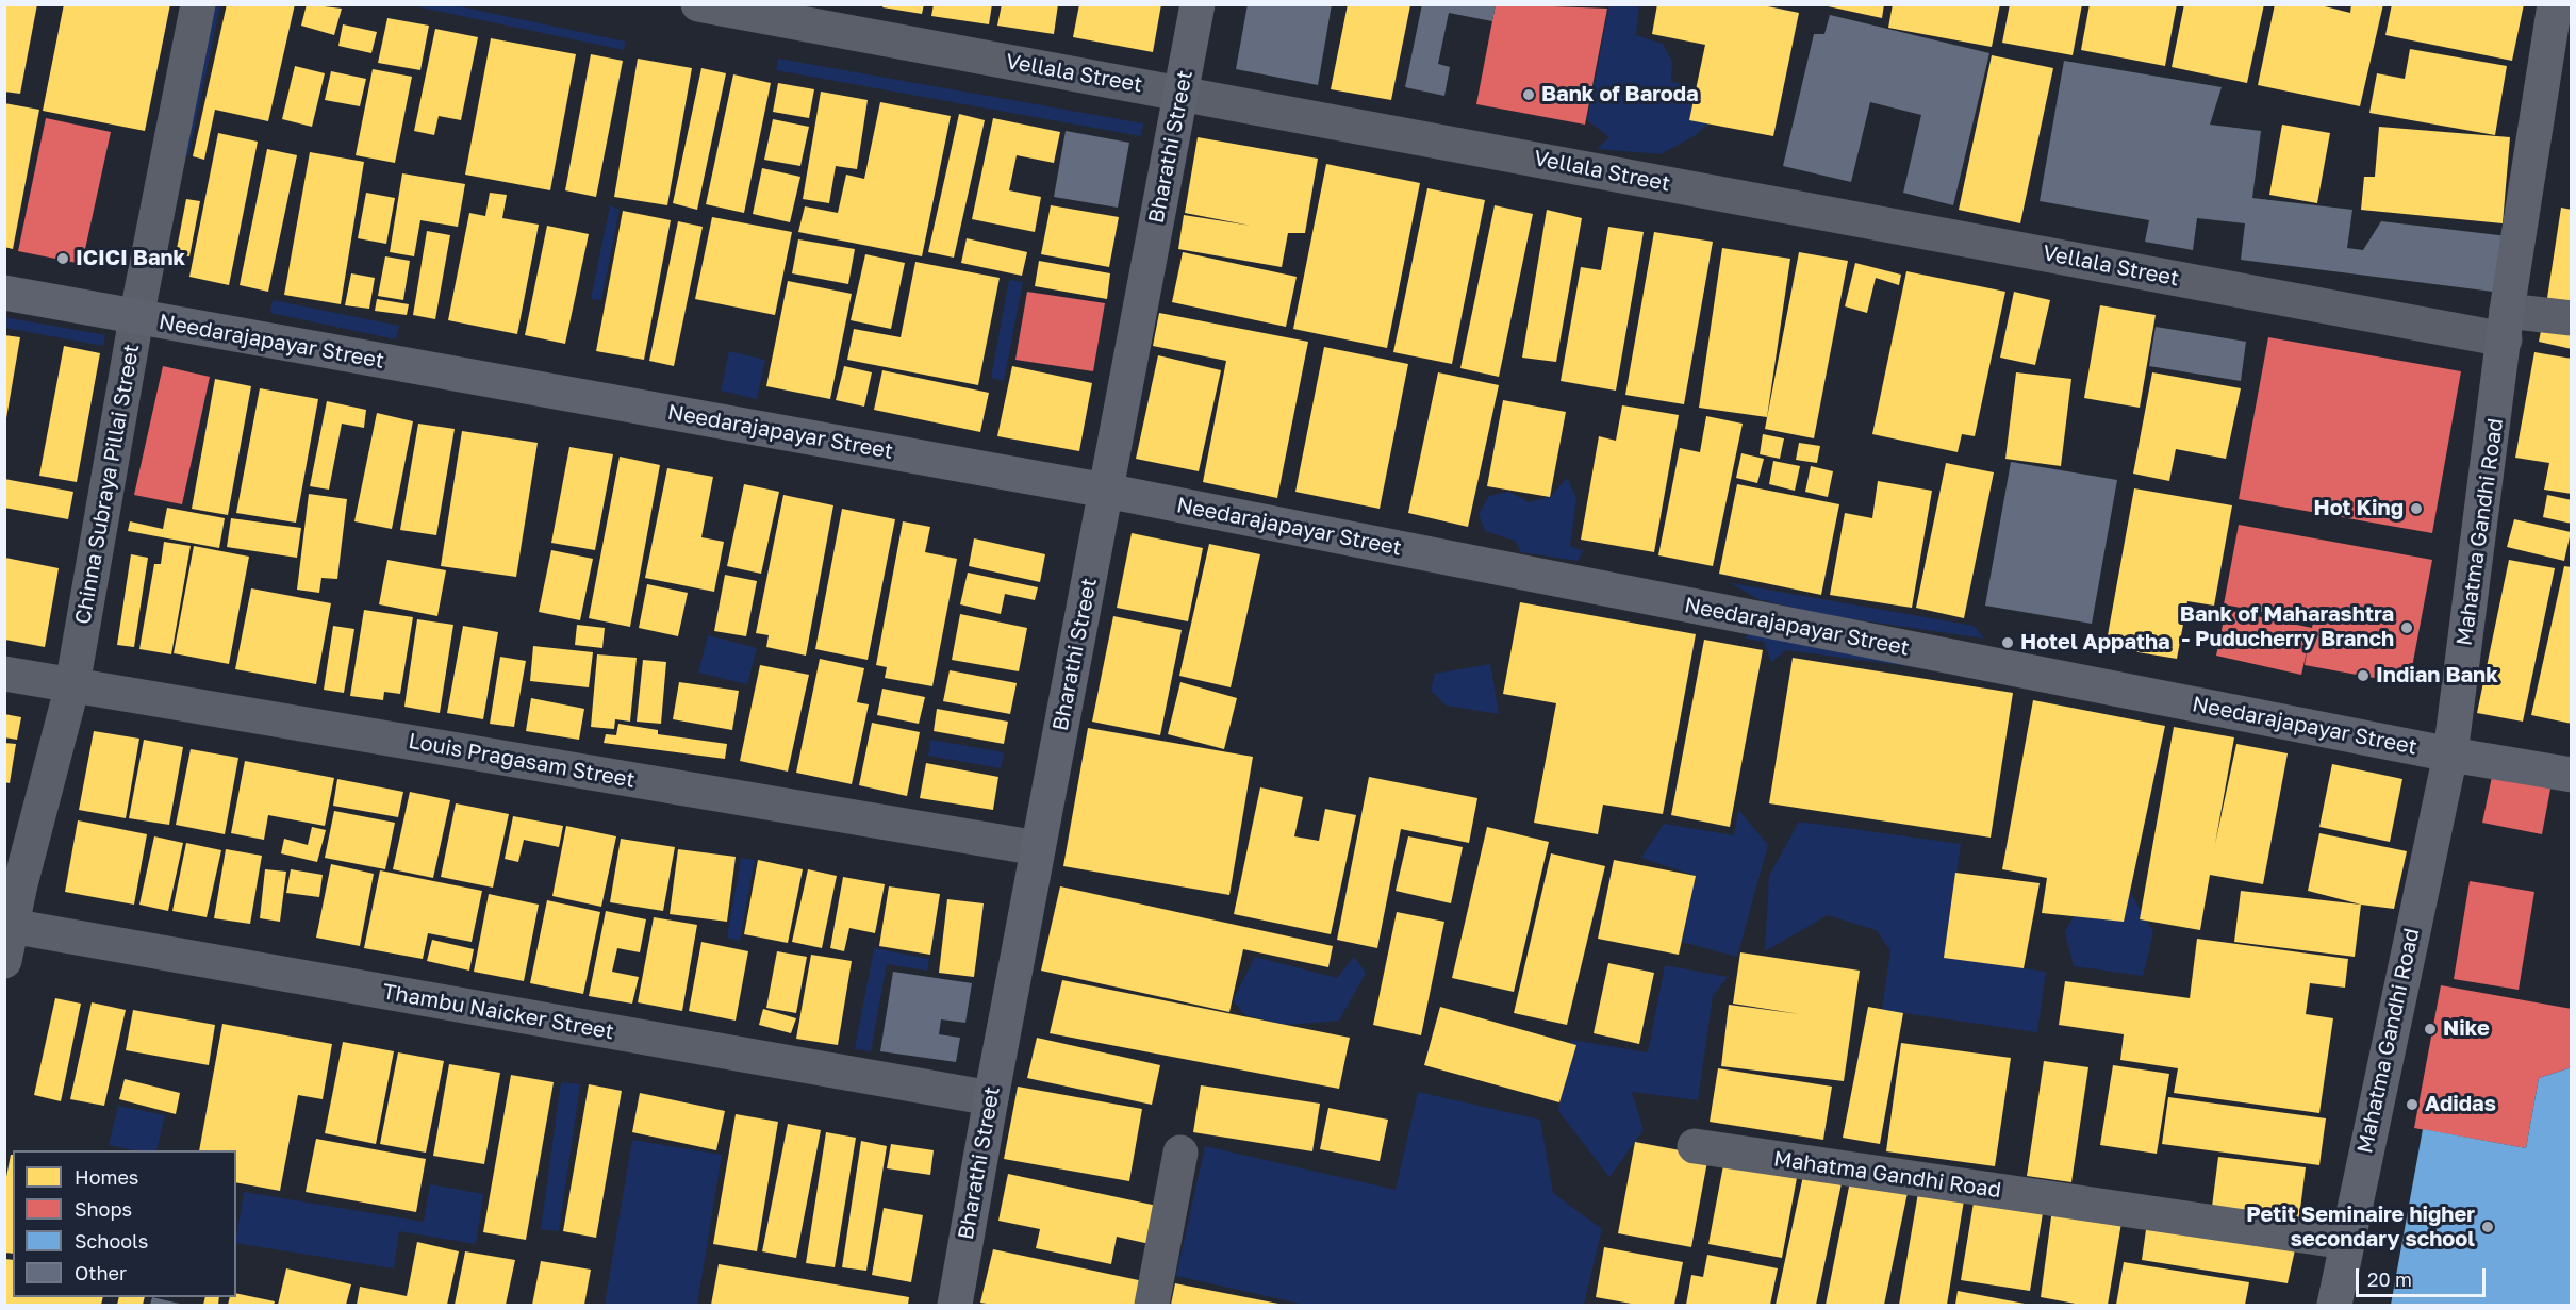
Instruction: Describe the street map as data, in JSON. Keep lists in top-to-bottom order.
{
  "streets": {
    "street": [
      "Vellala Street",
      "Bharathi Street",
      "Needarajapayar Street",
      "Chinna Subraya Pillai Street",
      "Mahatma Gandhi Road",
      "Louis Pragasam Street",
      "Thambu Naicker Street"
    ]
  },
  "crossings": [
    ["Vellala Street", "Bharathi Street"],
    ["Vellala Street", "Mahatma Gandhi Road"],
    ["Bharathi Street", "Needarajapayar Street"],
    ["Bharathi Street", "Louis Pragasam Street"],
    ["Bharathi Street", "Thambu Naicker Street"],
    ["Needarajapayar Street", "Chinna Subraya Pillai Street"],
    ["Needarajapayar Street", "Mahatma Gandhi Road"],
    ["Chinna Subraya Pillai Street", "Louis Pragasam Street"],
    ["Chinna Subraya Pillai Street", "Thambu Naicker Street"]
  ],
  "places": [
    "Bank of Baroda",
    "ICICI Bank",
    "Hot King",
    "Bank of Maharashtra - Puducherry Branch",
    "Hotel Appatha",
    "Indian Bank",
    "Nike",
    "Adidas",
    "Petit Seminaire higher secondary school"
  ],
  "legend": [
    "Homes",
    "Shops",
    "Schools",
    "Other"
  ],
  "scale_bar": "20 m"
}
